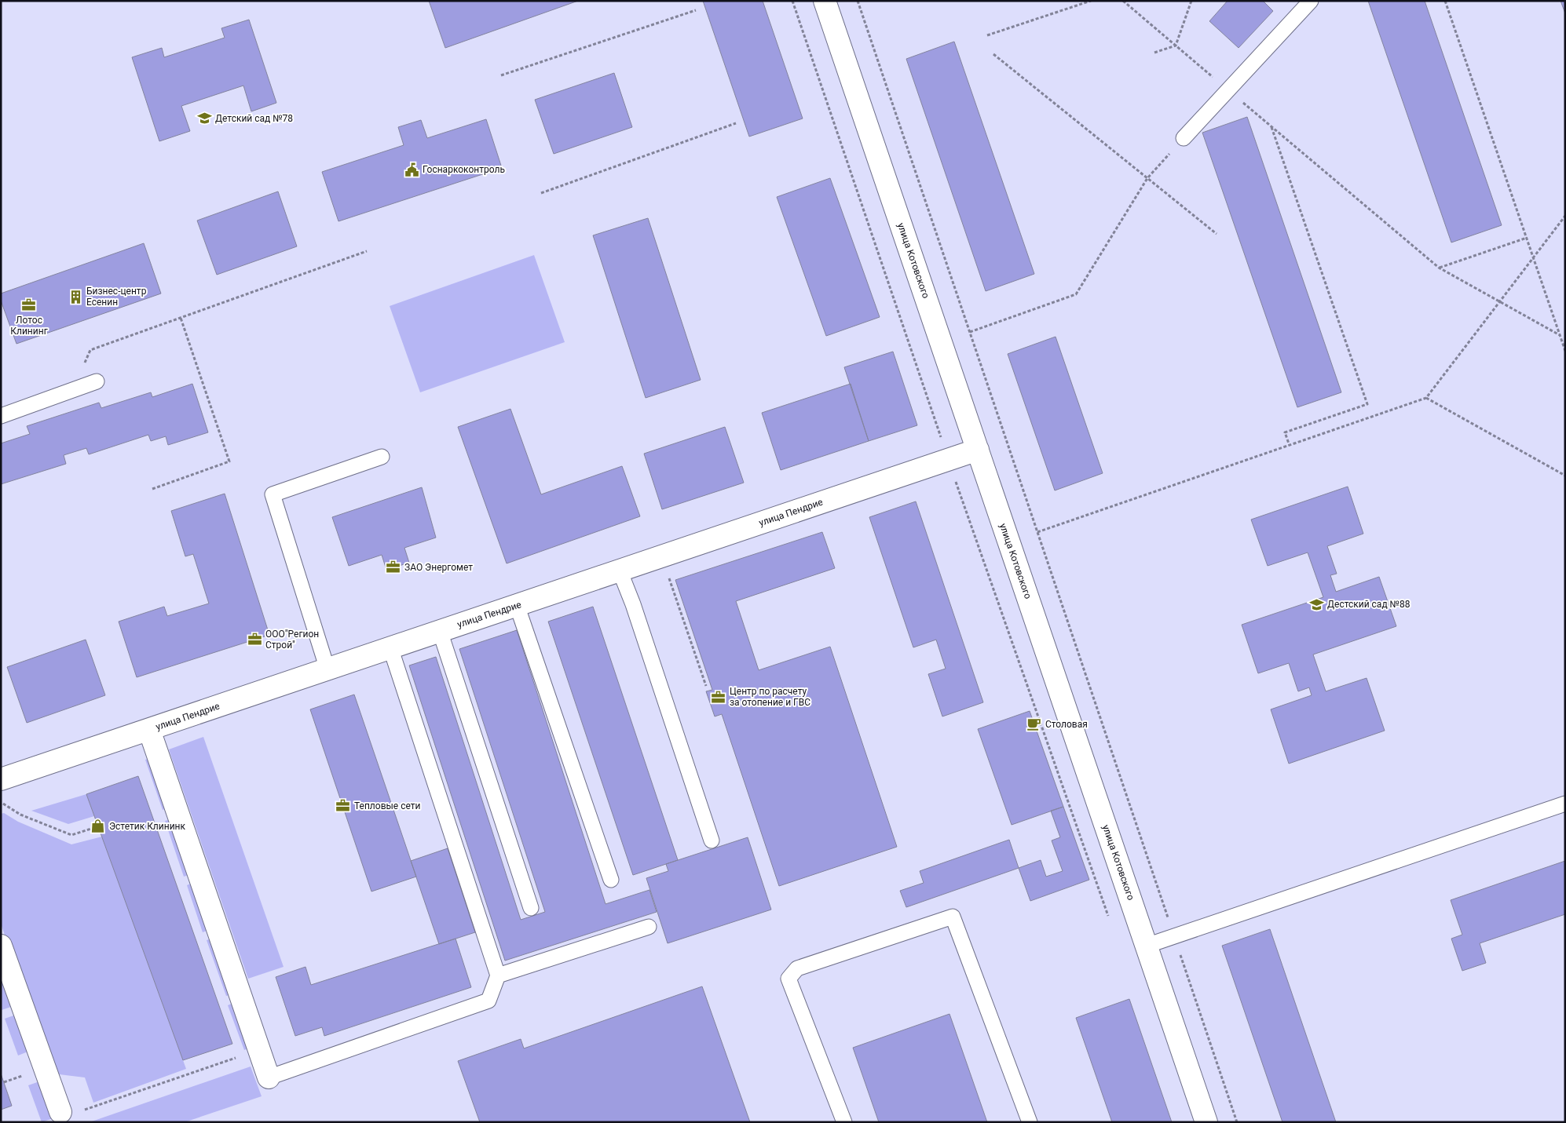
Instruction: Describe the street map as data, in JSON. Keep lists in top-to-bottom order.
{
  "streets": {
    "street": ["улица Котовского", "улица Пендрие"]
  },
  "crossings": [
    ["улица Котовского", "улица Пендрие"]
  ],
  "places": {
    "school or university": ["Детский сад №78", "Дестский сад №88"],
    "public building": ["Госнаркоконтроль"],
    "building": ["Бизнес-центр Есенин"],
    "office": [
      "Лотос Клининг",
      "ЗАО Энергомет",
      "ООО\"Регион Строй\"",
      "Центр по расчету за отопение и ГВС",
      "Тепловые сети"
    ],
    "cafe": ["Столовая"],
    "shop": ["Эстетик Клининк"]
  }
}
